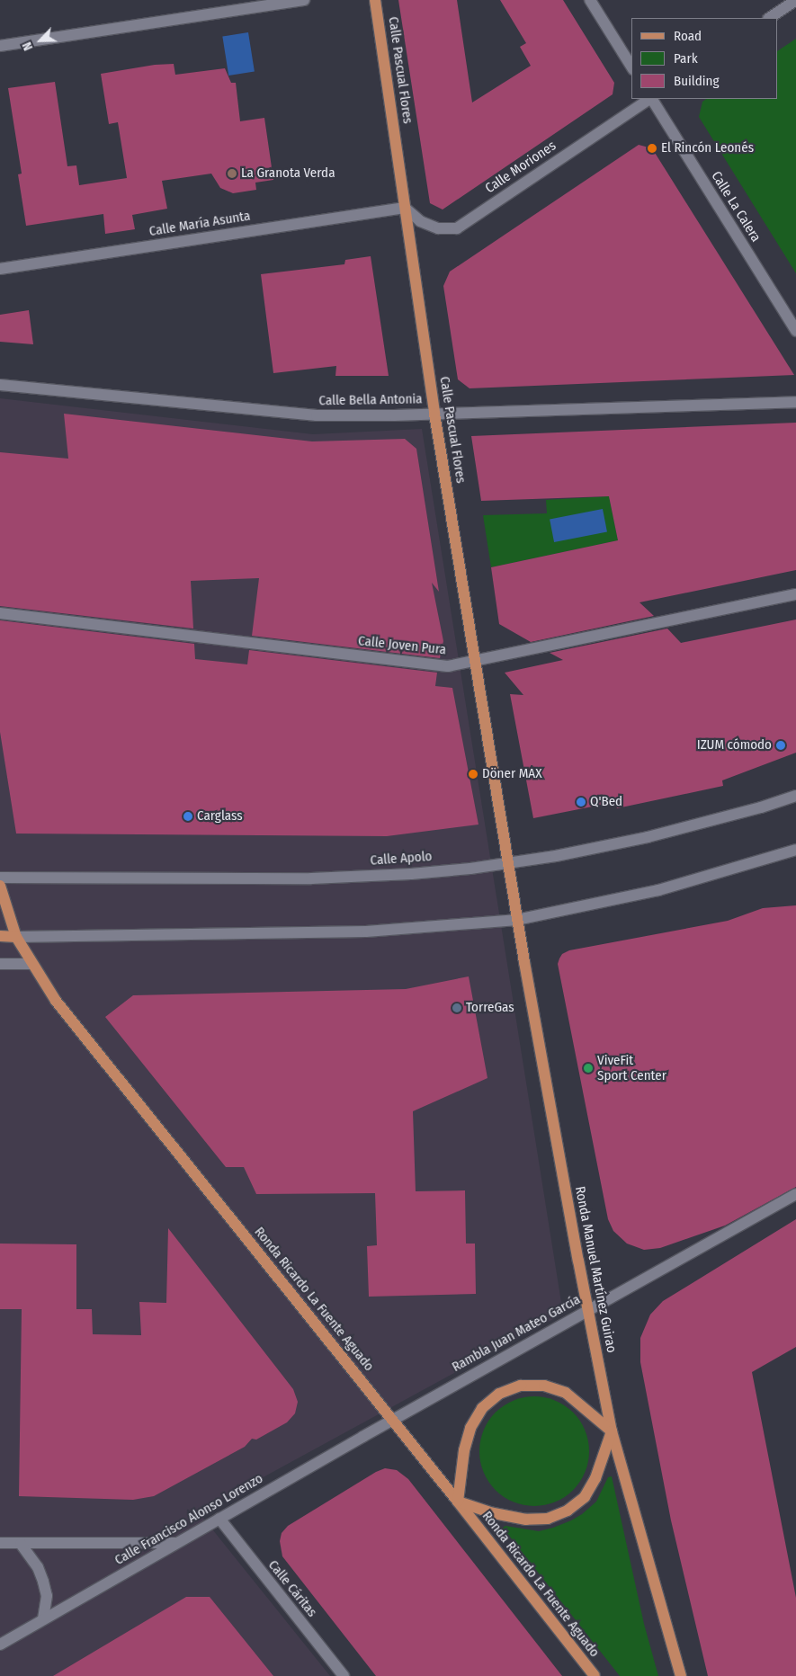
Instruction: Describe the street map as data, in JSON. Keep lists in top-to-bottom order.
{
  "streets": {
    "main road": ["Calle Pascual Flores", "Ronda Manuel Martínez Guirao", "Ronda Ricardo La Fuente Aguado"],
    "street": [
      "Calle Moriones",
      "Calle La Calera",
      "Calle María Asunta",
      "Calle Bella Antonia",
      "Calle Joven Pura",
      "Calle Apolo",
      "Rambla Juan Mateo García",
      "Calle Francisco Alonso Lorenzo",
      "Calle Cáritas"
    ]
  },
  "crossings": [
    ["Calle Pascual Flores", "Calle Moriones"],
    ["Calle Pascual Flores", "Calle María Asunta"],
    ["Calle Pascual Flores", "Calle Bella Antonia"],
    ["Calle Pascual Flores", "Calle Joven Pura"],
    ["Calle Pascual Flores", "Calle Apolo"],
    ["Calle Pascual Flores", "Ronda Manuel Martínez Guirao"],
    ["Calle Moriones", "Calle María Asunta"],
    ["Calle Apolo", "Ronda Manuel Martínez Guirao"],
    ["Ronda Manuel Martínez Guirao", "Ronda Ricardo La Fuente Aguado"],
    ["Ronda Manuel Martínez Guirao", "Rambla Juan Mateo García"],
    ["Ronda Ricardo La Fuente Aguado", "Rambla Juan Mateo García"],
    ["Ronda Ricardo La Fuente Aguado", "Calle Francisco Alonso Lorenzo"],
    ["Rambla Juan Mateo García", "Calle Francisco Alonso Lorenzo"],
    ["Calle Francisco Alonso Lorenzo", "Calle Cáritas"]
  ],
  "places": [
    "El Rincón Leonés",
    "La Granota Verda",
    "IZUM cómodo",
    "Döner MAX",
    "Q'Bed",
    "Carglass",
    "TorreGas",
    "ViveFit Sport Center"
  ],
  "legend": ["Road", "Park", "Building"],
  "north": "bottom left"
}
